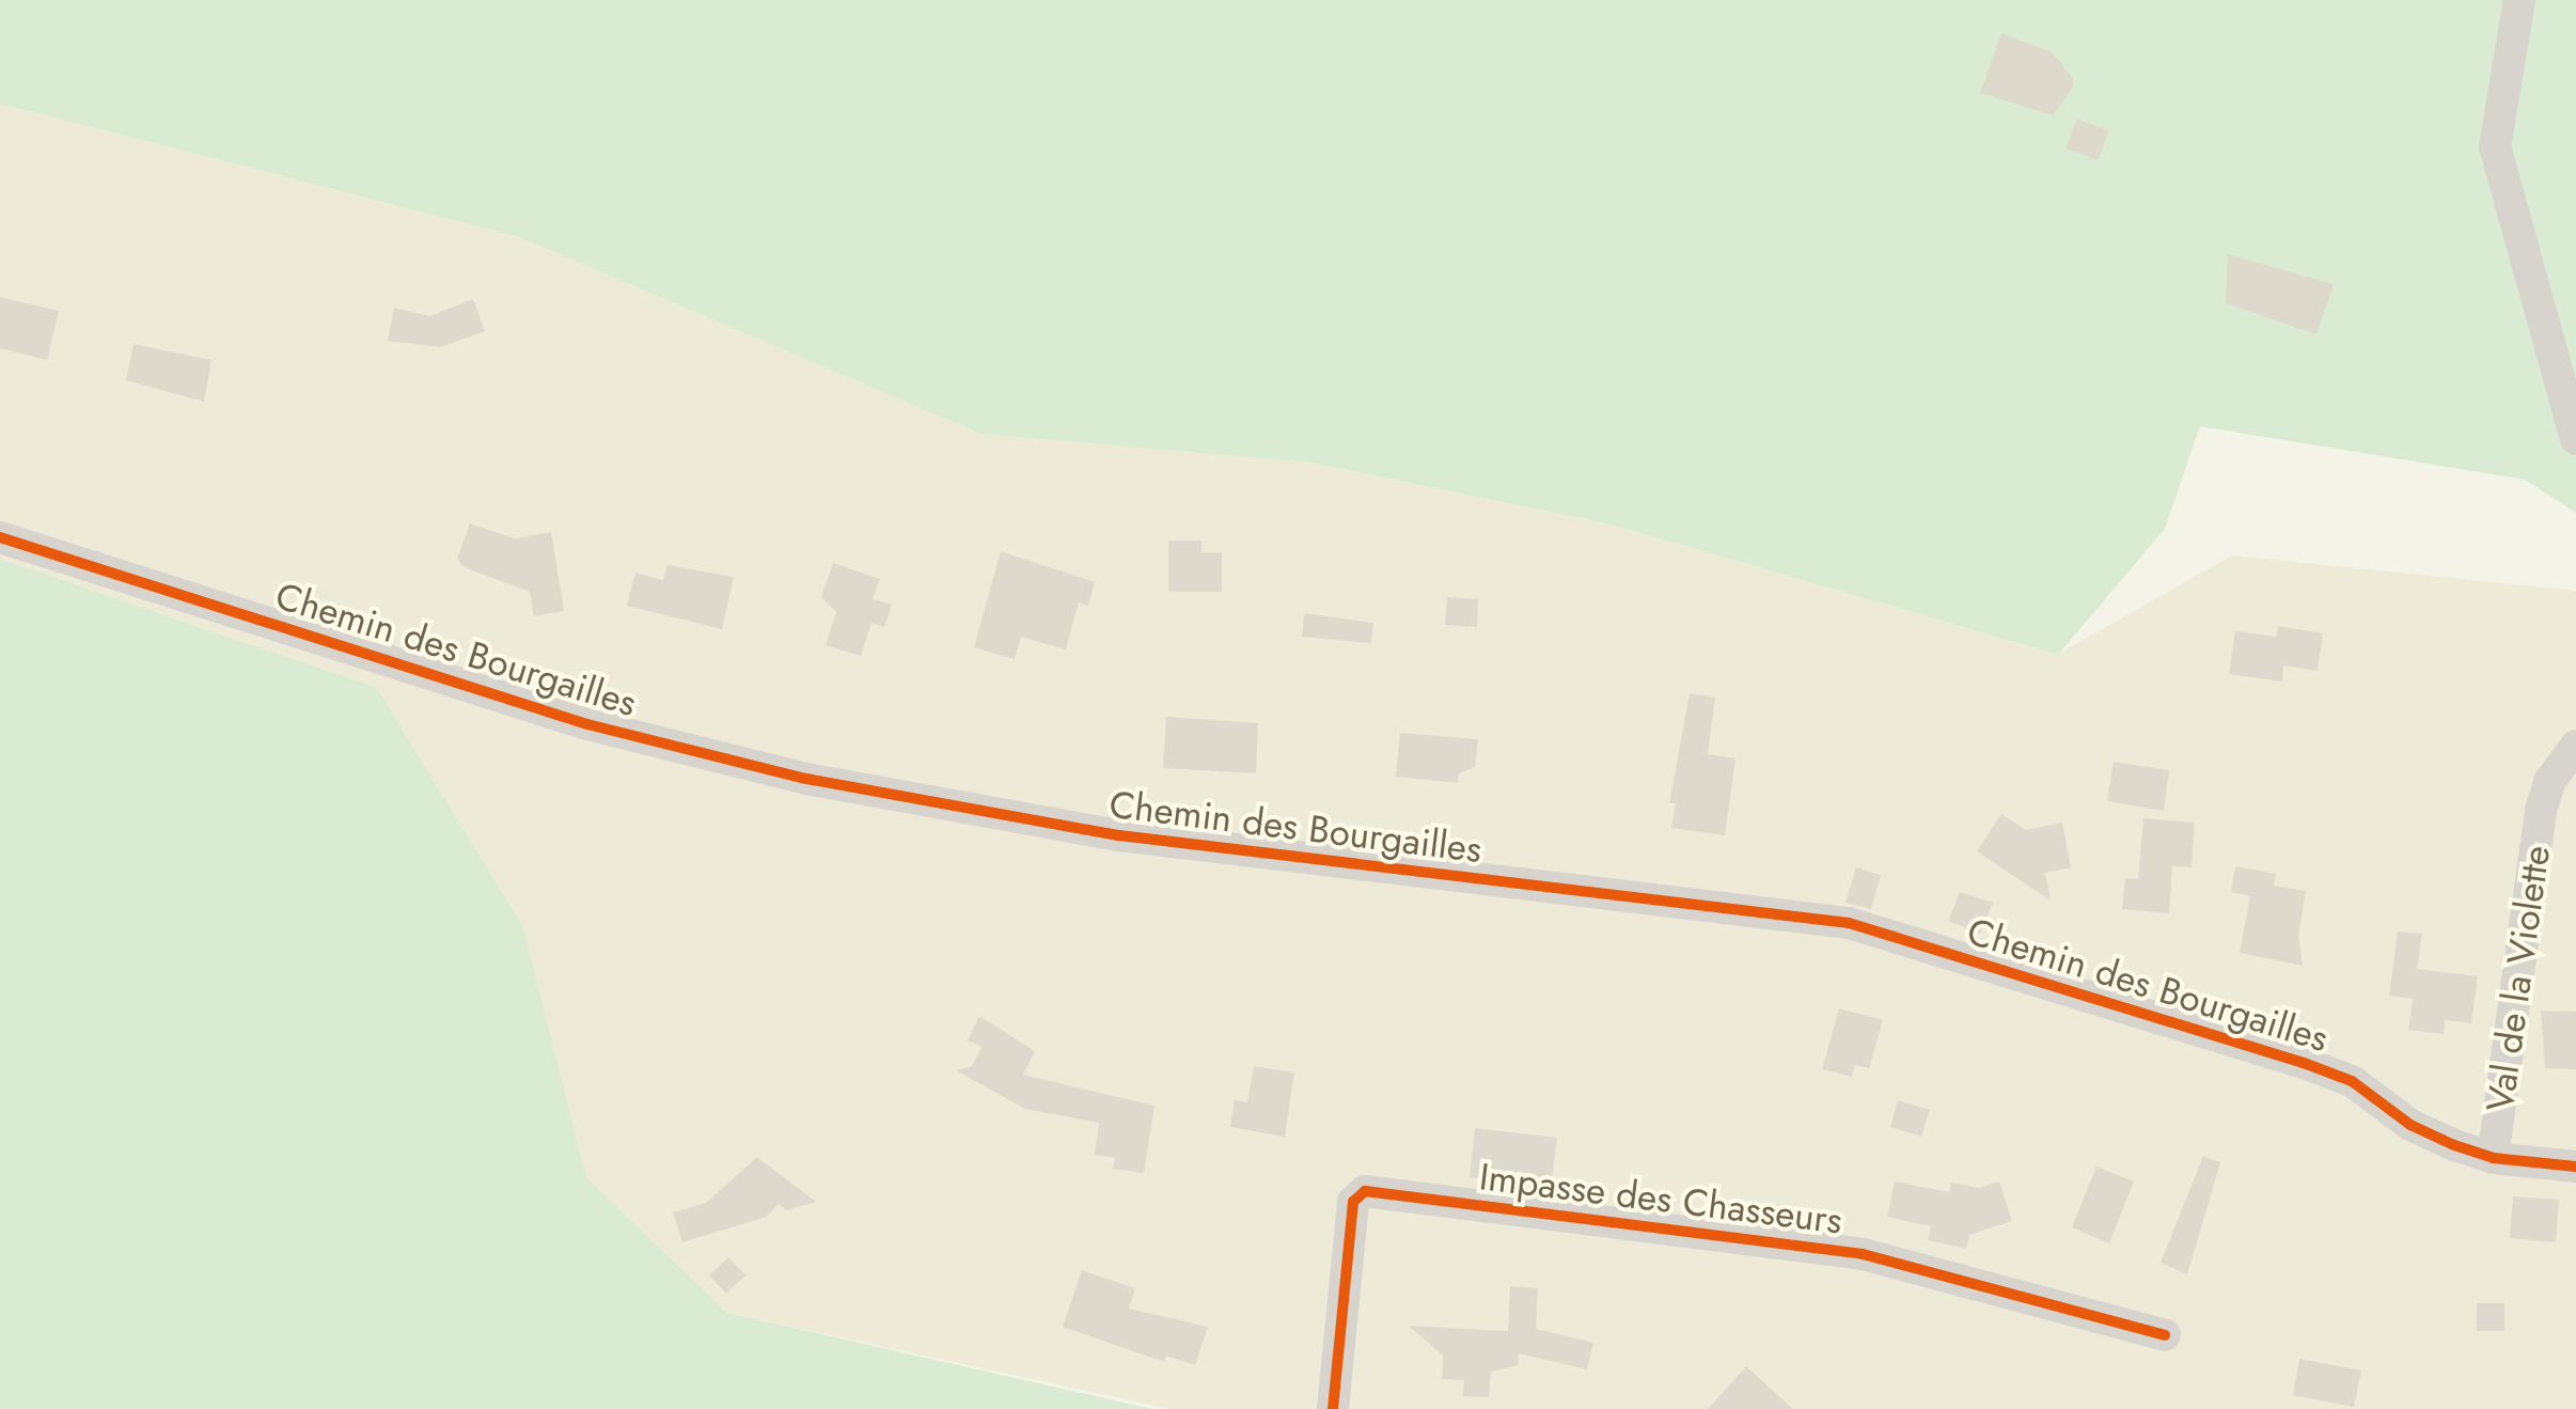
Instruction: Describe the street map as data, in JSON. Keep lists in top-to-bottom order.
{
  "streets": {
    "street": ["Chemin des Bourgailles", "Val de la Violette", "Impasse des Chasseurs"]
  },
  "crossings": [
    ["Chemin des Bourgailles", "Val de la Violette"]
  ]
}
